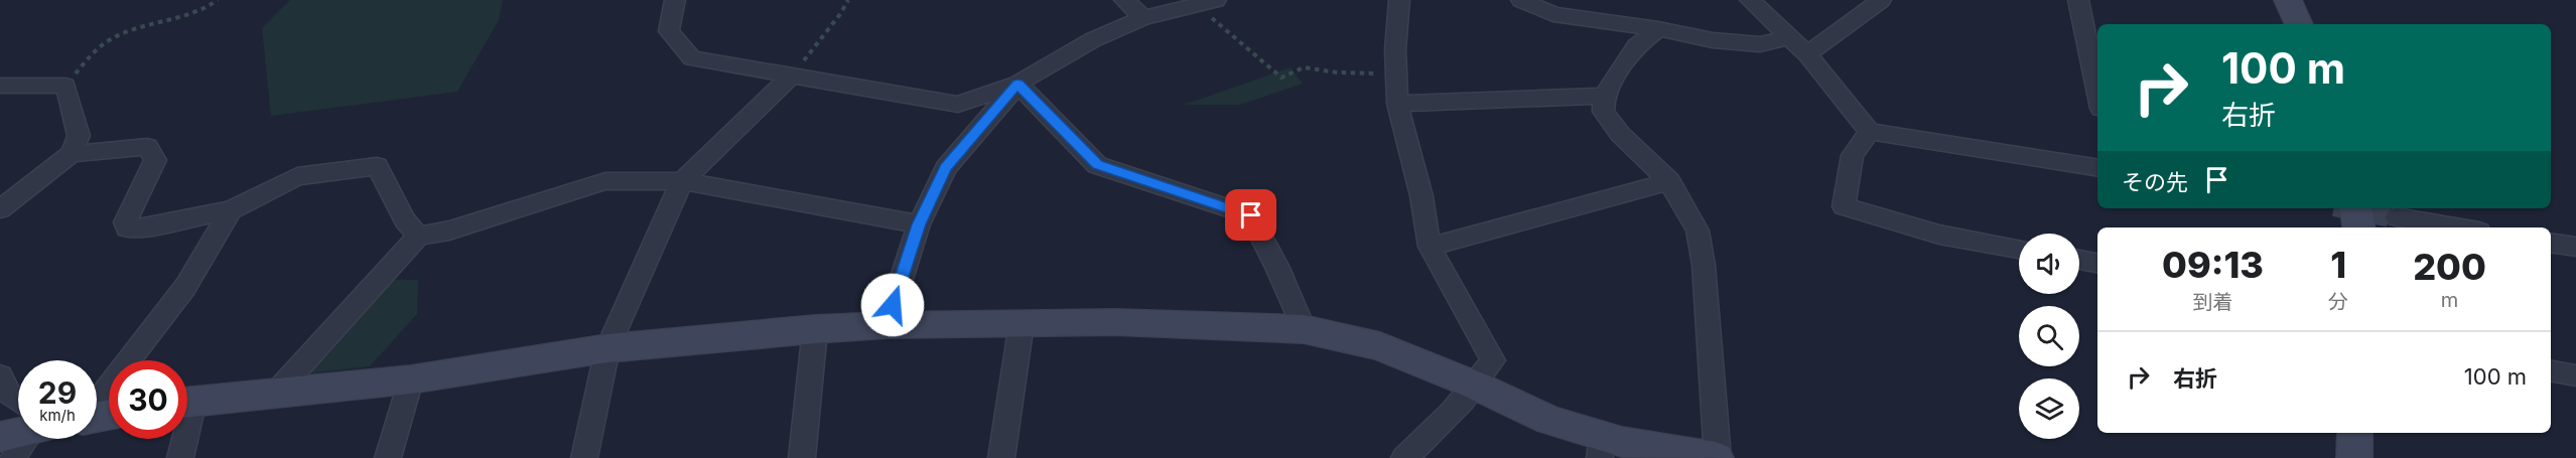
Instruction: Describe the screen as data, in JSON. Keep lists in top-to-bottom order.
{
  "page": {
    "turn": ["100 m", "右折"],
    "then": "その先",
    "eta": [
      "09:13",
      "到着",
      "1",
      "分",
      "200",
      "m"
    ],
    "list": [
      {
        "name": "右折",
        "value": "100 m"
      }
    ],
    "speed": "29 km/h",
    "limit": "30"
  }
}
